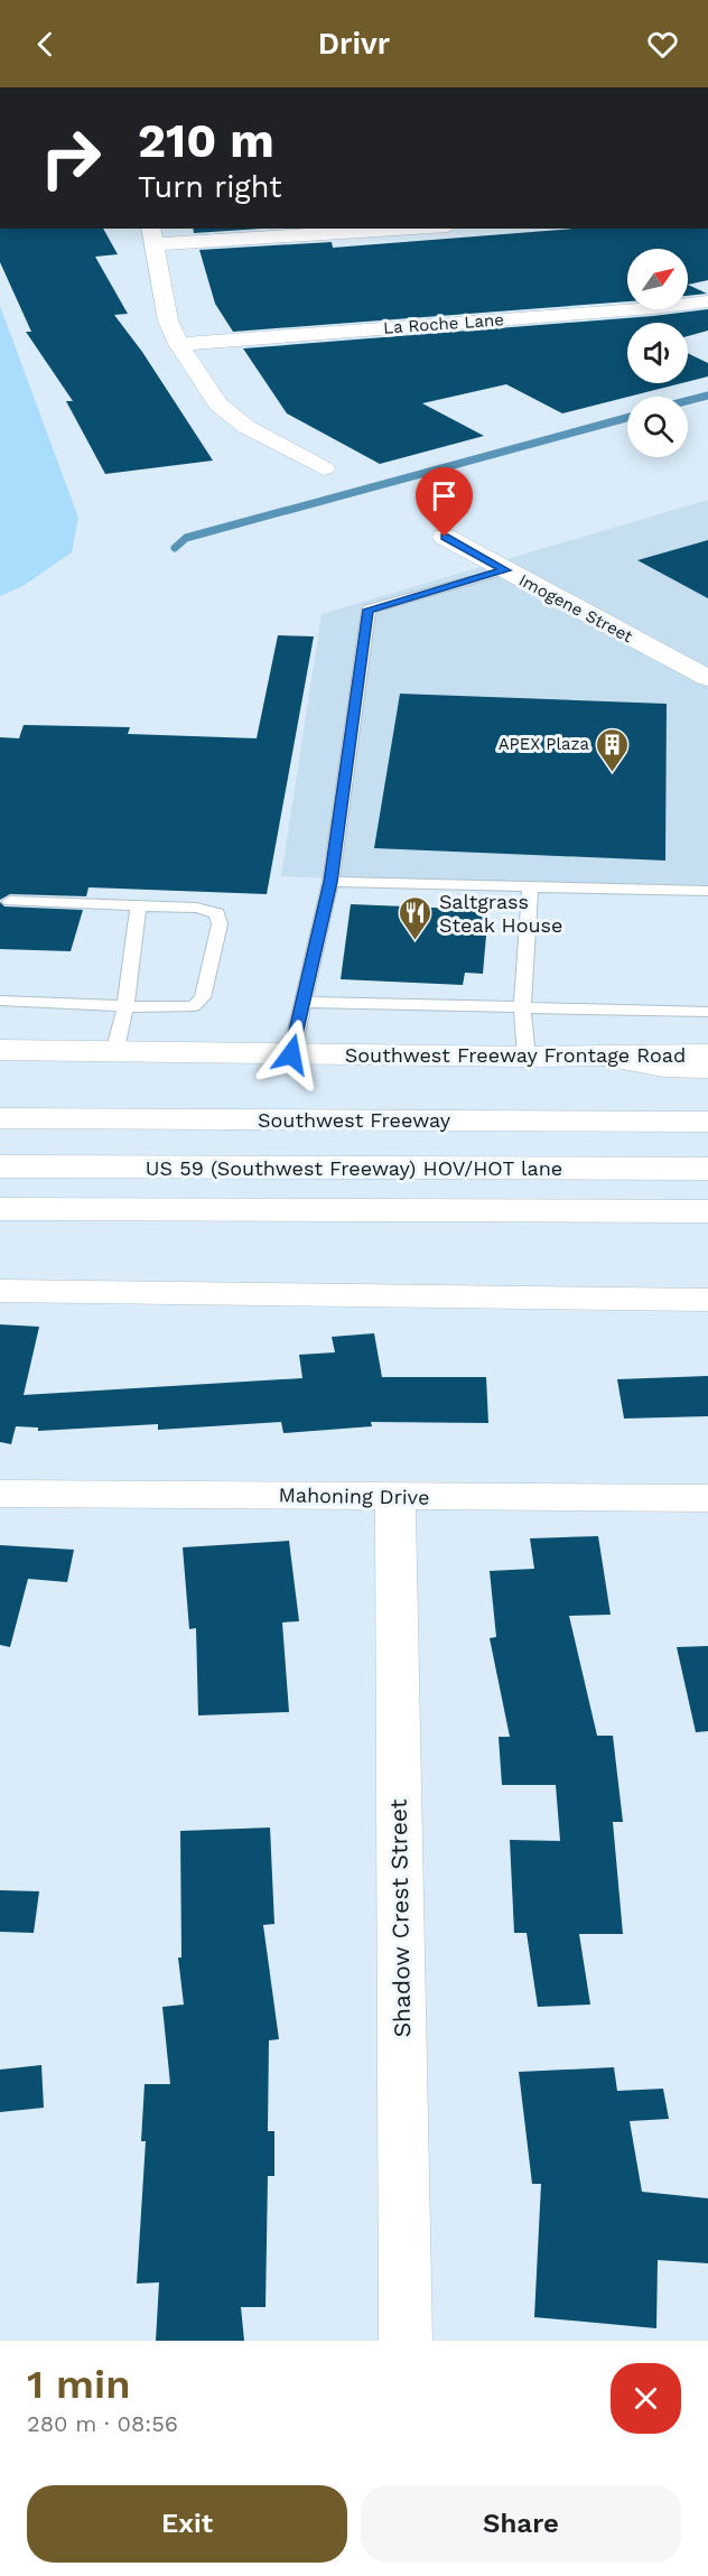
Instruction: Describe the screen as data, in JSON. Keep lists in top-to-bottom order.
{
  "streets": {
    "main road": ["Southwest Freeway Frontage Road", "Southwest Freeway", "US 59 (Southwest Freeway) HOV/HOT lane"],
    "street": [
      "La Roche Lane",
      "Imogene Street",
      "Mahoning Drive",
      "Shadow Crest Street"
    ]
  },
  "crossings": [
    ["Mahoning Drive", "Shadow Crest Street"]
  ],
  "places": {
    "building": ["APEX Plaza"],
    "restaurant": ["Saltgrass Steak House"]
  },
  "north": "top right",
  "page": {
    "header": "Drivr",
    "turn": ["210 m", "Turn right"],
    "heading": ["1 min", "280 m · 08:56"],
    "buttons": ["Exit", "Share"]
  }
}
